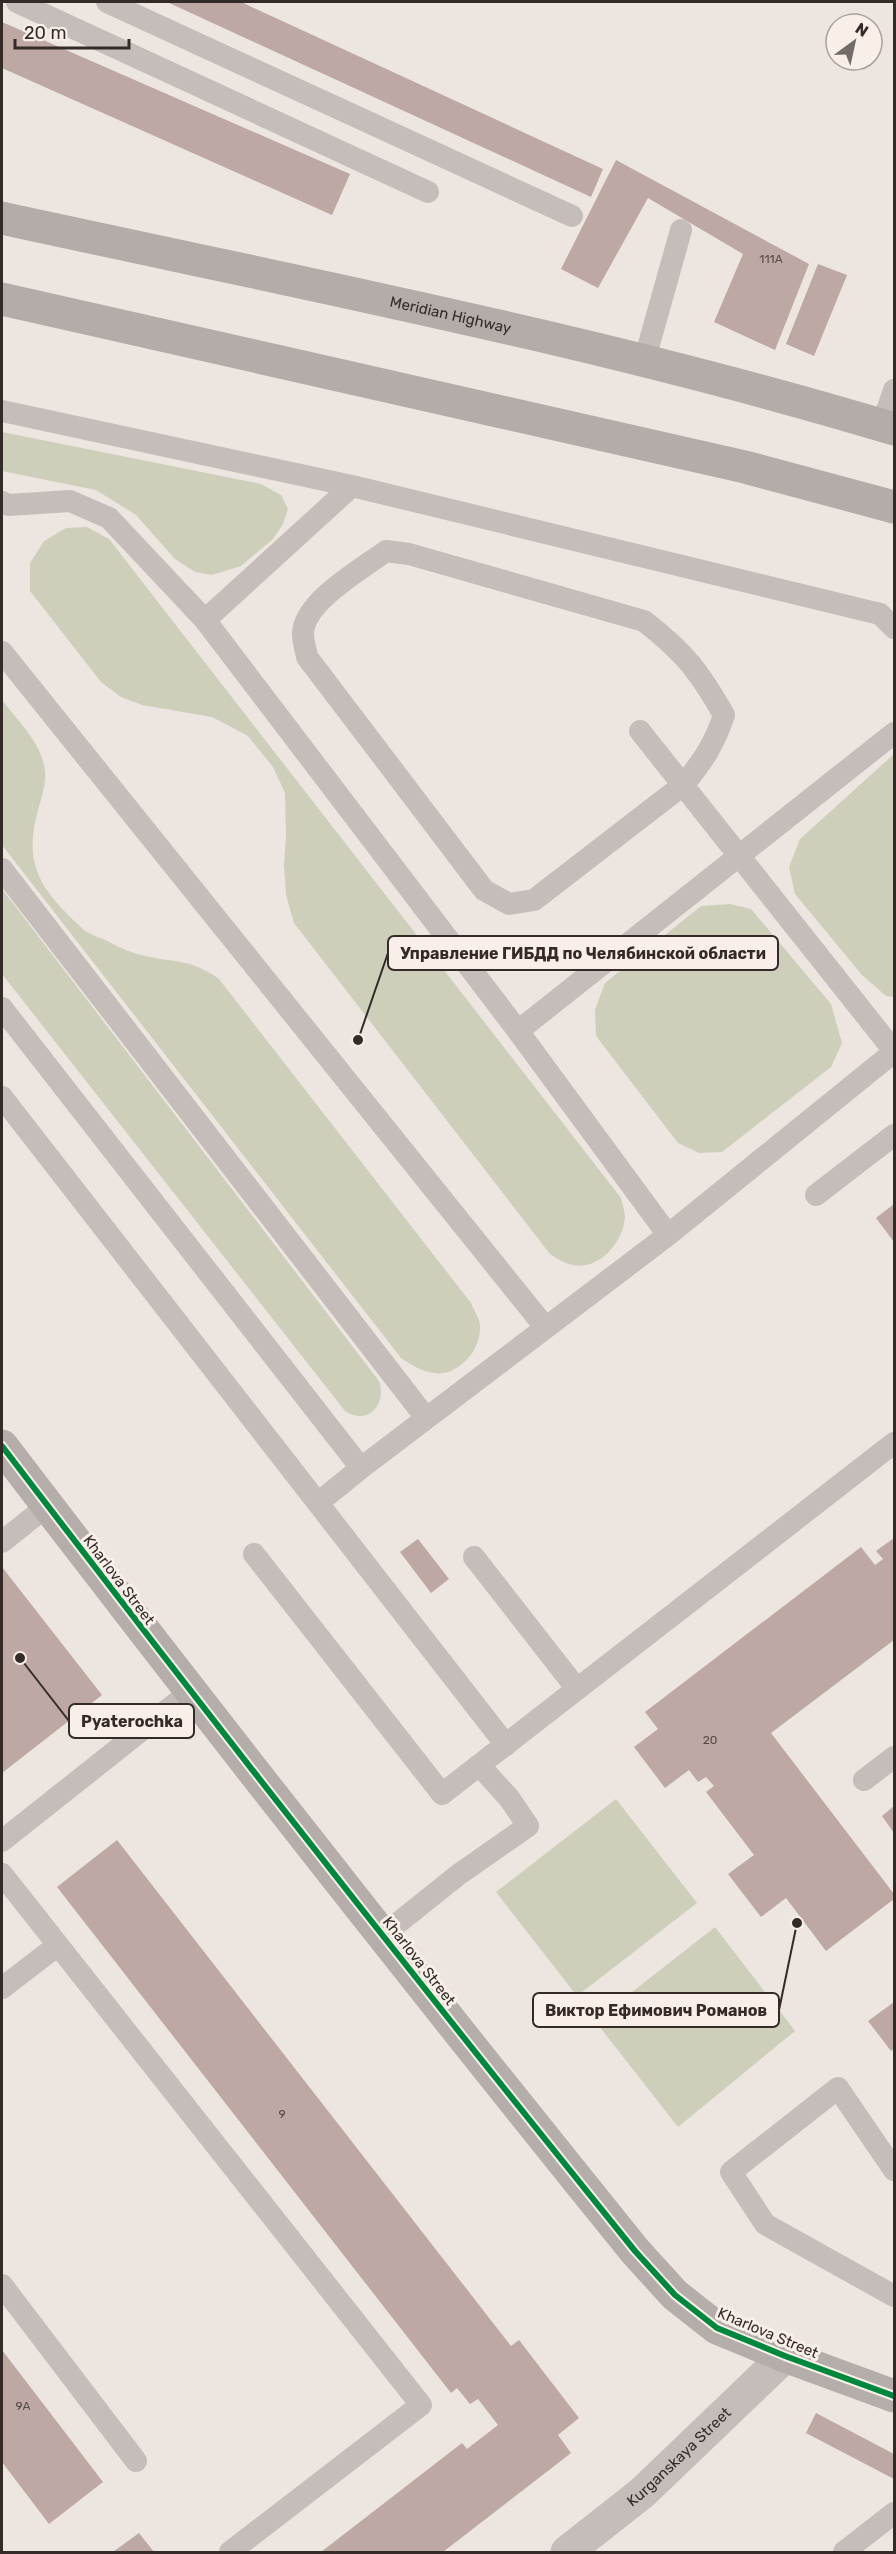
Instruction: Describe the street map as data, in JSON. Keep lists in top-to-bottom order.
{
  "streets": {
    "main road": ["Meridian Highway"],
    "street": ["Kharlova Street", "Kurganskaya Street"]
  },
  "crossings": [
    ["Kharlova Street", "Kurganskaya Street"]
  ],
  "places": ["Управление ГИБДД по Челябинской области", "Pyaterochka", "Виктор Ефимович Романов"],
  "house_numbers": [
    "111А",
    "20",
    "9",
    "9А"
  ],
  "scale_bar": "20 m",
  "north": "top right"
}
